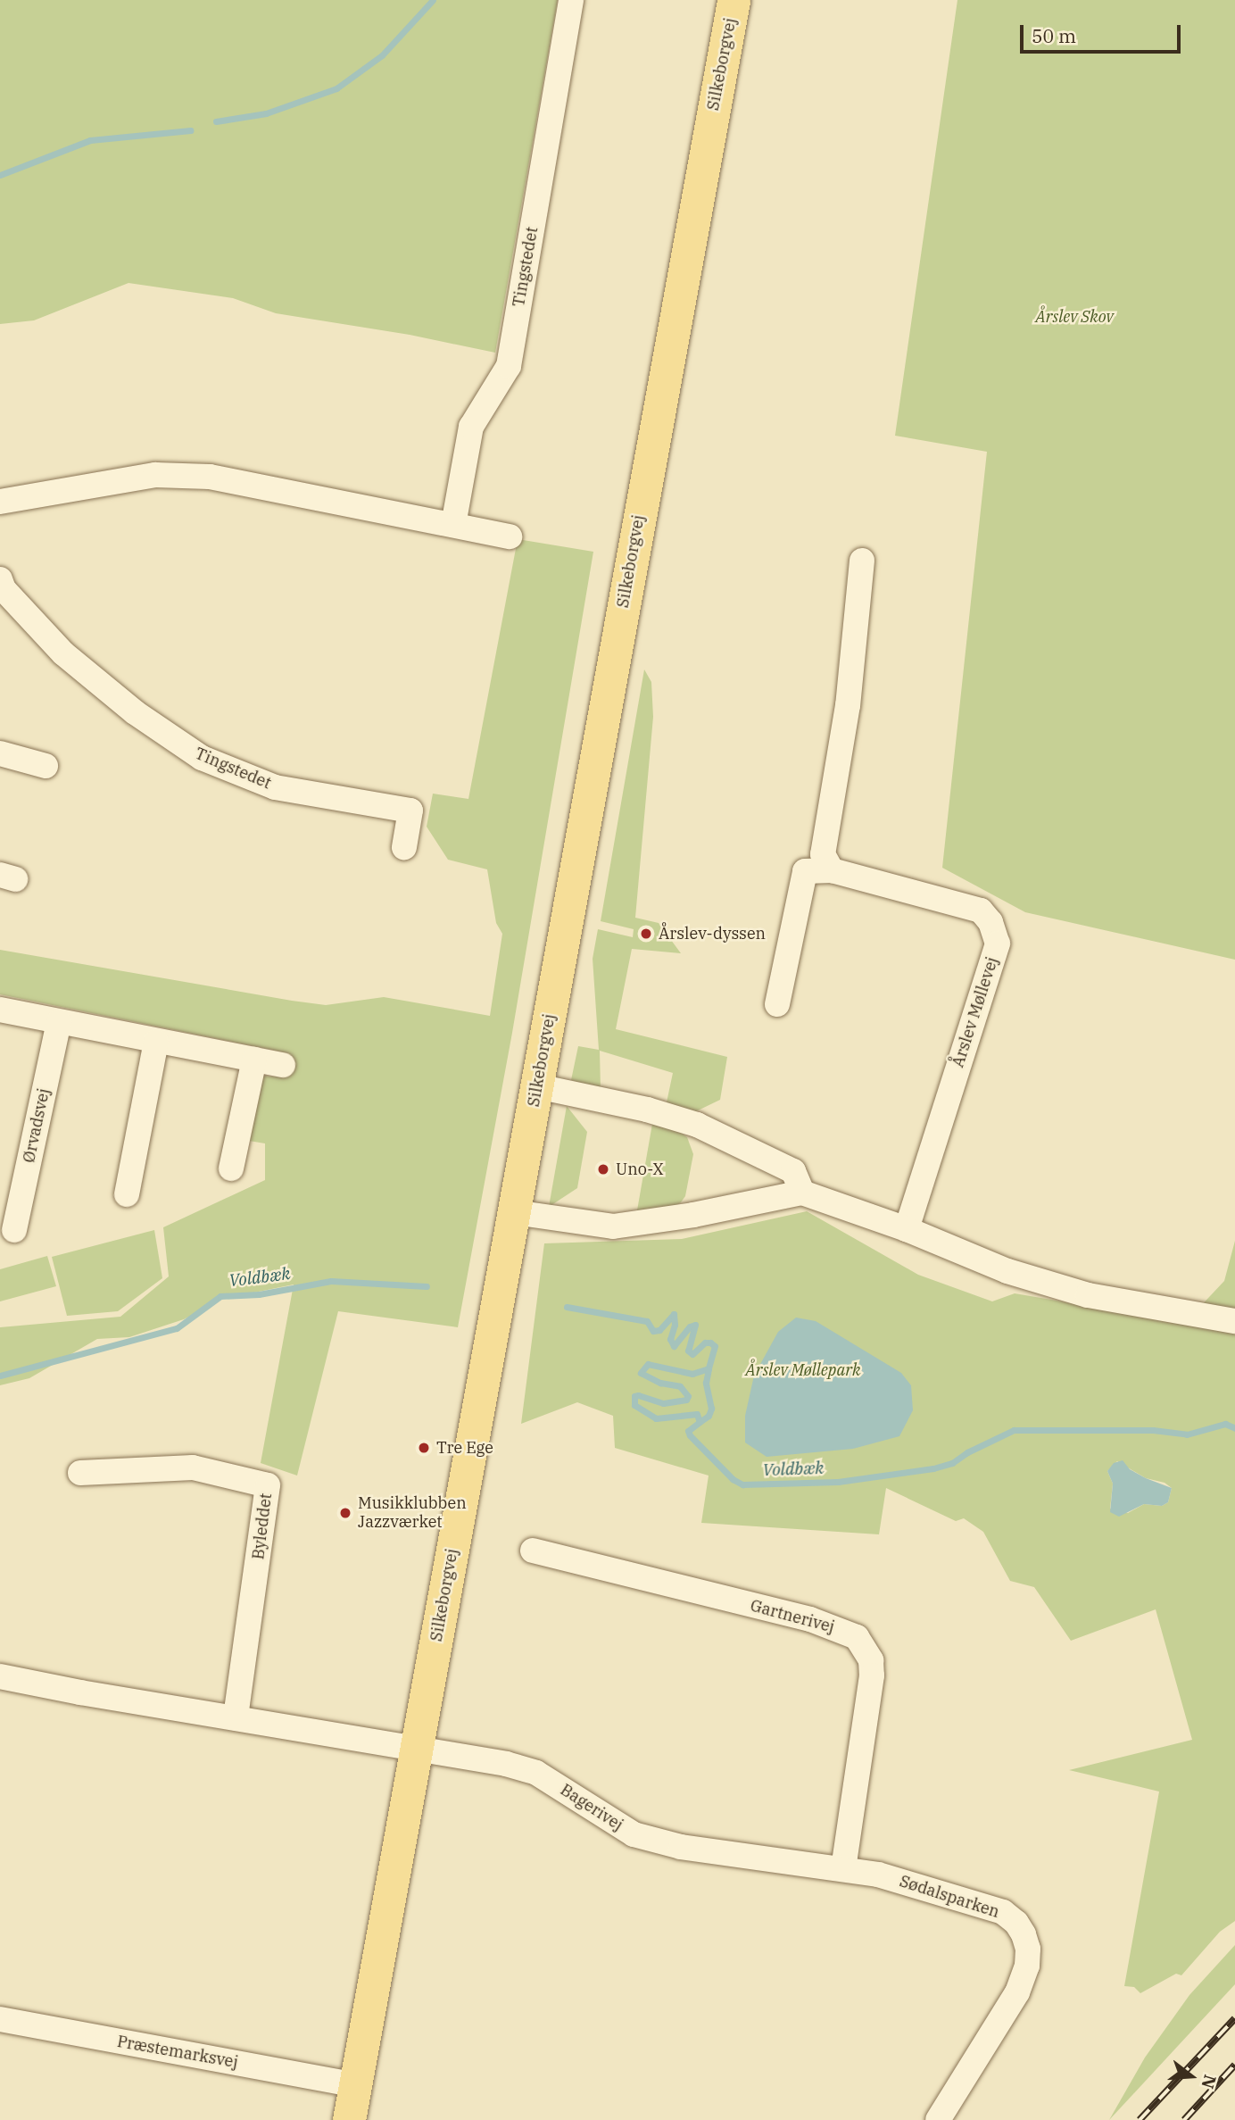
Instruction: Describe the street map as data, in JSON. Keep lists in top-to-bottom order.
{
  "streets": {
    "main road": ["Silkeborgvej"],
    "street": [
      "Tingstedet",
      "Årslev Møllevej",
      "Ørvadsvej",
      "Byleddet",
      "Gartnerivej",
      "Bagerivej",
      "Sødalsparken",
      "Præstemarksvej"
    ]
  },
  "crossings": [
    ["Silkeborgvej", "Bagerivej"],
    ["Silkeborgvej", "Præstemarksvej"],
    ["Gartnerivej", "Bagerivej"],
    ["Gartnerivej", "Sødalsparken"],
    ["Bagerivej", "Sødalsparken"]
  ],
  "water": ["Voldbæk"],
  "parks": ["Årslev Skov", "Årslev Møllepark"],
  "places": [
    "Årslev-dyssen",
    "Uno-X",
    "Tre Ege",
    "Musikklubben Jazzværket"
  ],
  "scale_bar": "50 m",
  "north": "right"
}
